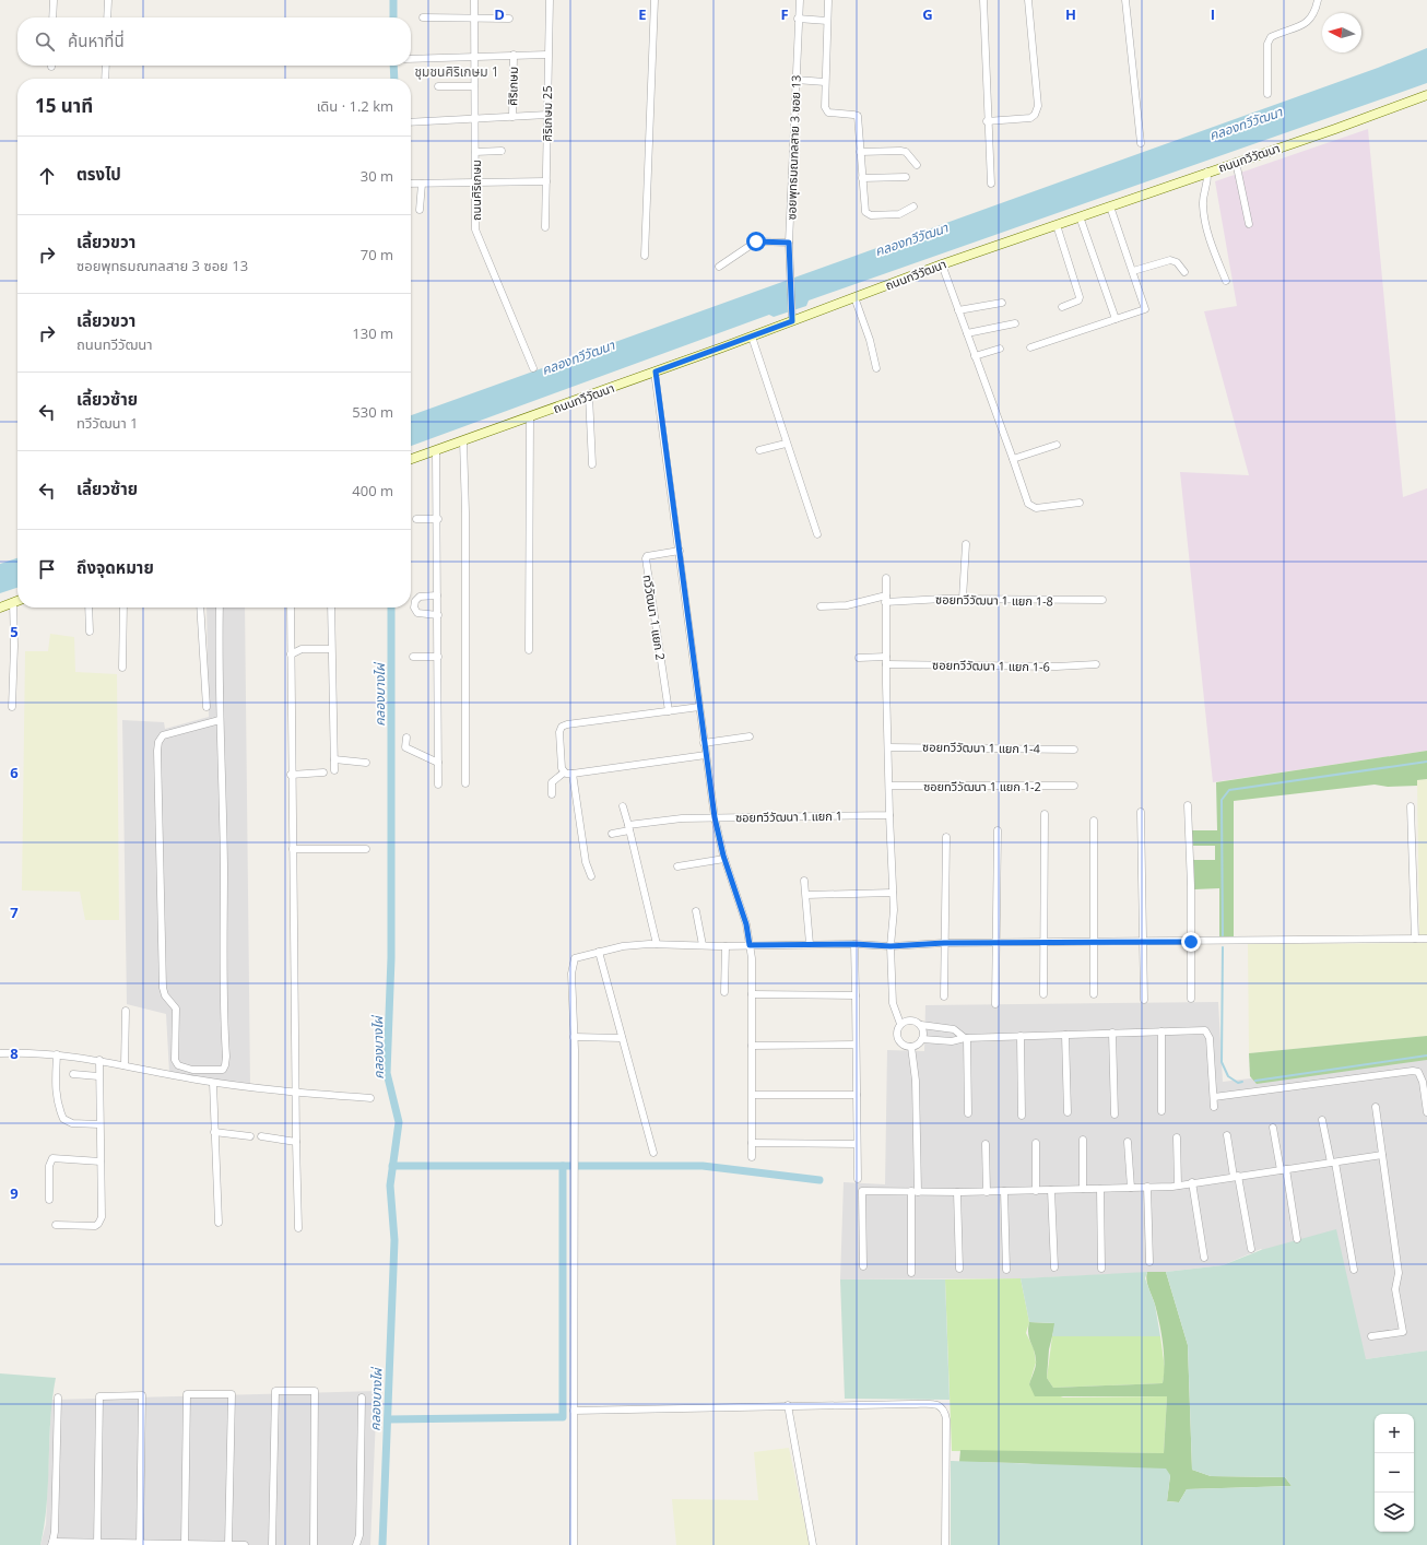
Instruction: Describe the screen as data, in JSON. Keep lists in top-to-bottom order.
{
  "streets": {
    "main road": ["ถนนทวีวัฒนา"],
    "street": [
      "ศิริเกษม",
      "ศิริเกษม 25",
      "ซอยพุทธมณฑลสาย 3 ซอย 13",
      "ถนนศิริเกษม",
      "ซอยทวีวัฒนา 1 แยก 1-8",
      "ทวีวัฒนา 1 แยก 2",
      "ซอยทวีวัฒนา 1 แยก 1-6",
      "ซอยทวีวัฒนา 1 แยก 1-4",
      "ซอยทวีวัฒนา 1 แยก 1-2",
      "ซอยทวีวัฒนา 1 แยก 1"
    ]
  },
  "crossings": [
    ["ซอยพุทธมณฑลสาย 3 ซอย 13", "ถนนทวีวัฒนา"]
  ],
  "districts": ["ชุมชนศิริเกษม 1"],
  "water": ["คลองทวีวัฒนา", "คลองบางไผ่"],
  "north": "left",
  "page": {
    "search": "ค้นหาที่นี่",
    "heading": ["15 นาที", "เดิน · 1.2 km"],
    "list": [
      ["ตรงไป", "30 m"],
      ["เลี้ยวขวา", "ซอยพุทธมณฑลสาย 3 ซอย 13", "70 m"],
      ["เลี้ยวขวา", "ถนนทวีวัฒนา", "130 m"],
      ["เลี้ยวซ้าย", "ทวีวัฒนา 1", "530 m"],
      ["เลี้ยวซ้าย", "400 m"],
      "ถึงจุดหมาย"
    ],
    "map_buttons": ["+", "−"]
  },
  "grid": {
    "columns": [
      "D",
      "E",
      "F",
      "G",
      "H",
      "I"
    ],
    "rows": [
      "5",
      "6",
      "7",
      "8",
      "9"
    ]
  }
}
